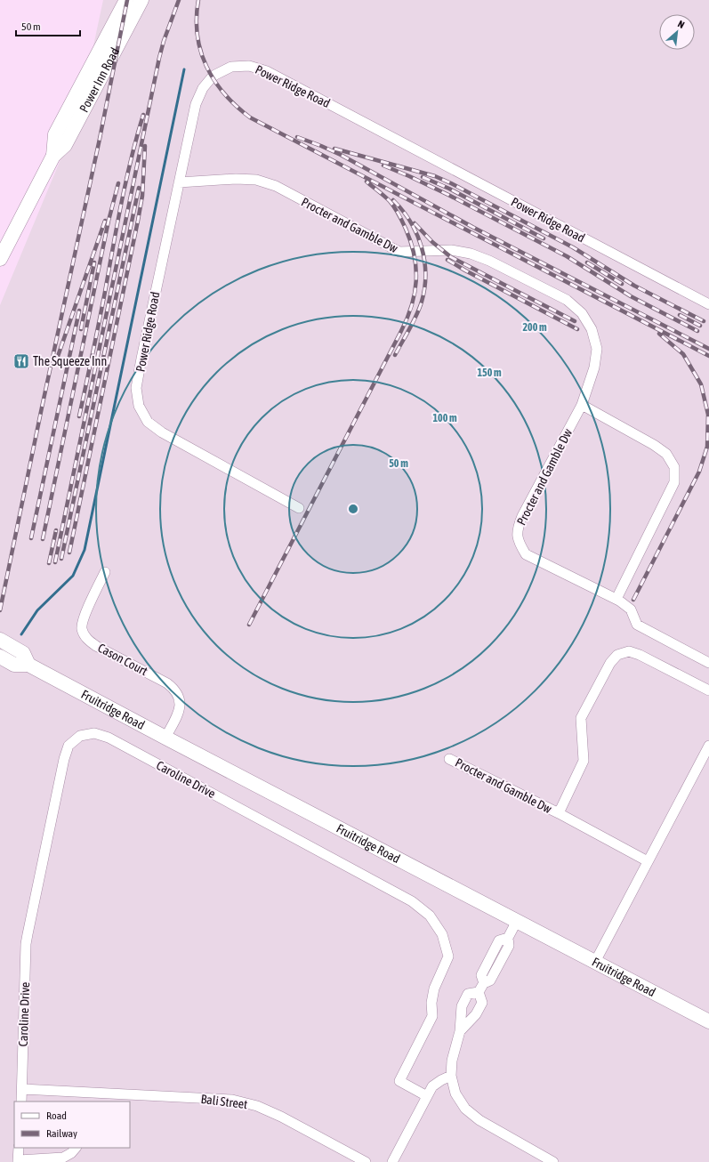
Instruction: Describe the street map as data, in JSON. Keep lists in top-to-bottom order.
{
  "streets": {
    "main road": ["Power Inn Road", "Fruitridge Road"],
    "street": [
      "Power Ridge Road",
      "Procter and Gamble Dw",
      "Cason Court",
      "Caroline Drive",
      "Bali Street"
    ]
  },
  "crossings": [
    ["Power Ridge Road", "Procter and Gamble Dw"],
    ["Cason Court", "Fruitridge Road"],
    ["Caroline Drive", "Bali Street"]
  ],
  "places": {
    "restaurant": ["The Squeeze Inn"]
  },
  "legend": ["Road", "Railway"],
  "scale_bar": "50 m",
  "north": "top right",
  "rings": [
    "200 m",
    "150 m",
    "100 m",
    "50 m"
  ]
}
